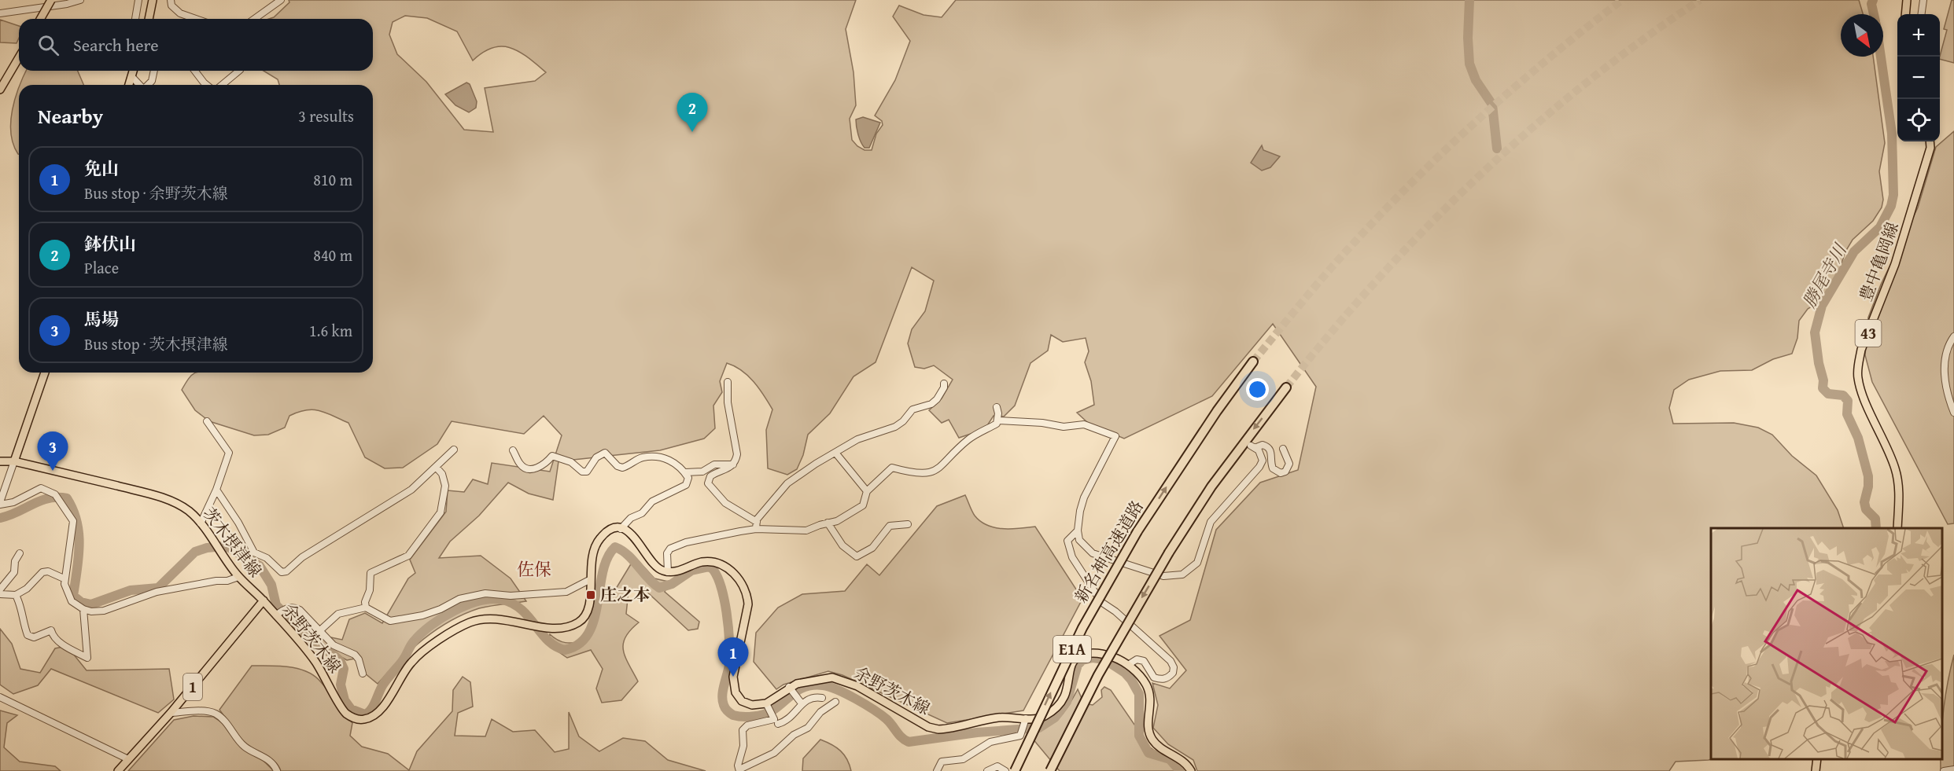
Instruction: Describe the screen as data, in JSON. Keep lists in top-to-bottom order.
{
  "streets": {
    "highway": ["新名神高速道路", "E1A"],
    "main road": [
      "豊中亀岡線",
      "43",
      "茨木摂津線",
      "余野茨木線",
      "1"
    ]
  },
  "crossings": [
    ["茨木摂津線", "余野茨木線"]
  ],
  "districts": ["佐保"],
  "water": ["勝尾寺川"],
  "places": {
    "transit": ["庄之本"]
  },
  "north": "bottom right",
  "page": {
    "map_buttons": ["+", "−"],
    "search": "Search here",
    "heading": ["Nearby", "3 results"],
    "pins": ["2", "3", "1"],
    "list": [
      {
        "mark": "1",
        "name": "免山",
        "note": "Bus stop · 余野茨木線",
        "value": "810 m"
      },
      {
        "mark": "2",
        "name": "鉢伏山",
        "note": "Place",
        "value": "840 m"
      },
      {
        "mark": "3",
        "name": "馬場",
        "note": "Bus stop · 茨木摂津線",
        "value": "1.6 km"
      }
    ]
  }
}
